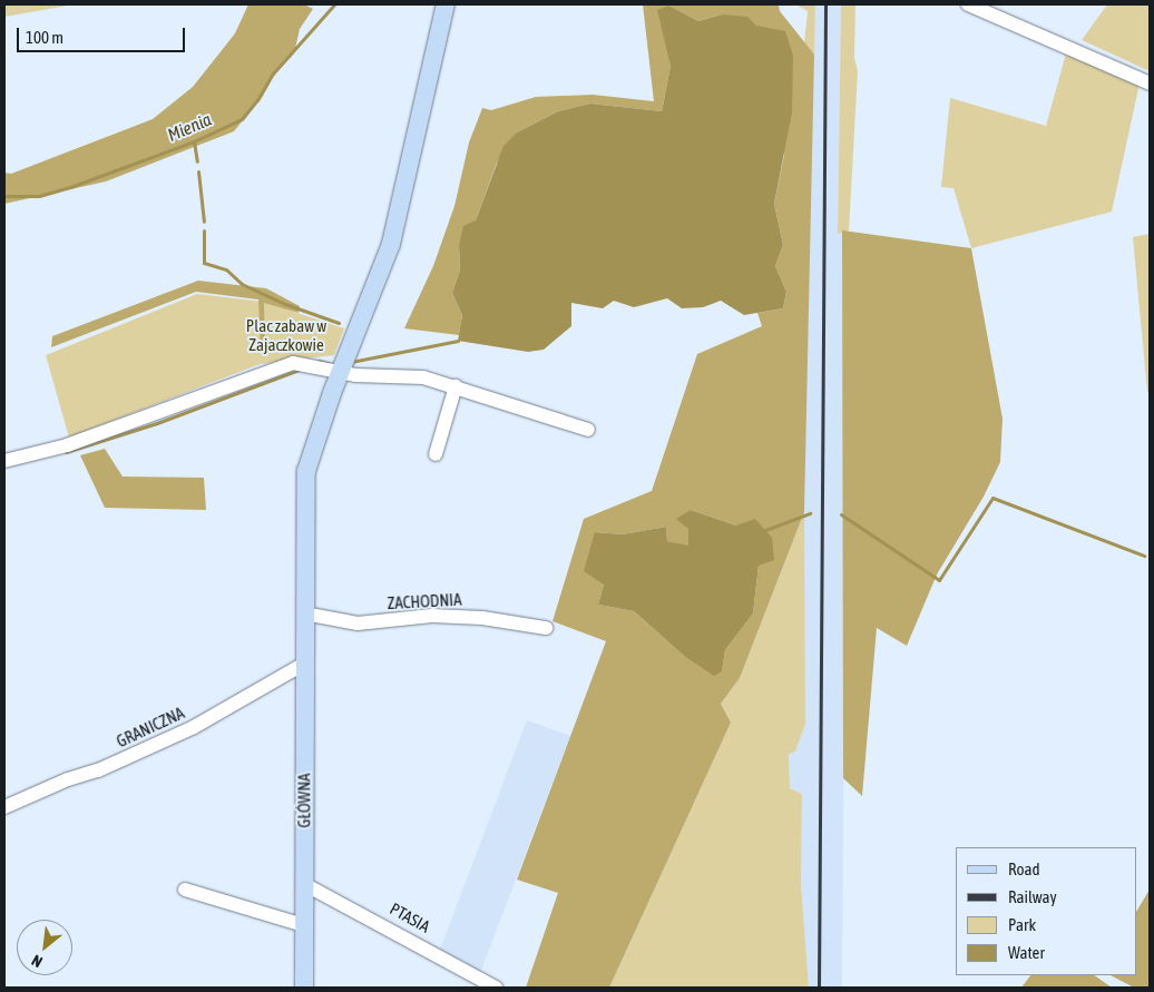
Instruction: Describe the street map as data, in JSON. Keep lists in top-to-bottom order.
{
  "streets": {
    "main road": ["GŁÓWNA"],
    "street": ["ZACHODNIA", "GRANICZNA", "PTASIA"]
  },
  "crossings": [
    ["ZACHODNIA", "GŁÓWNA"],
    ["GRANICZNA", "GŁÓWNA"],
    ["GŁÓWNA", "PTASIA"]
  ],
  "water": ["Mienia"],
  "parks": ["Plac zabaw w Zajaczkowie"],
  "legend": [
    "Road",
    "Railway",
    "Park",
    "Water"
  ],
  "scale_bar": "100 m",
  "north": "bottom left"
}
